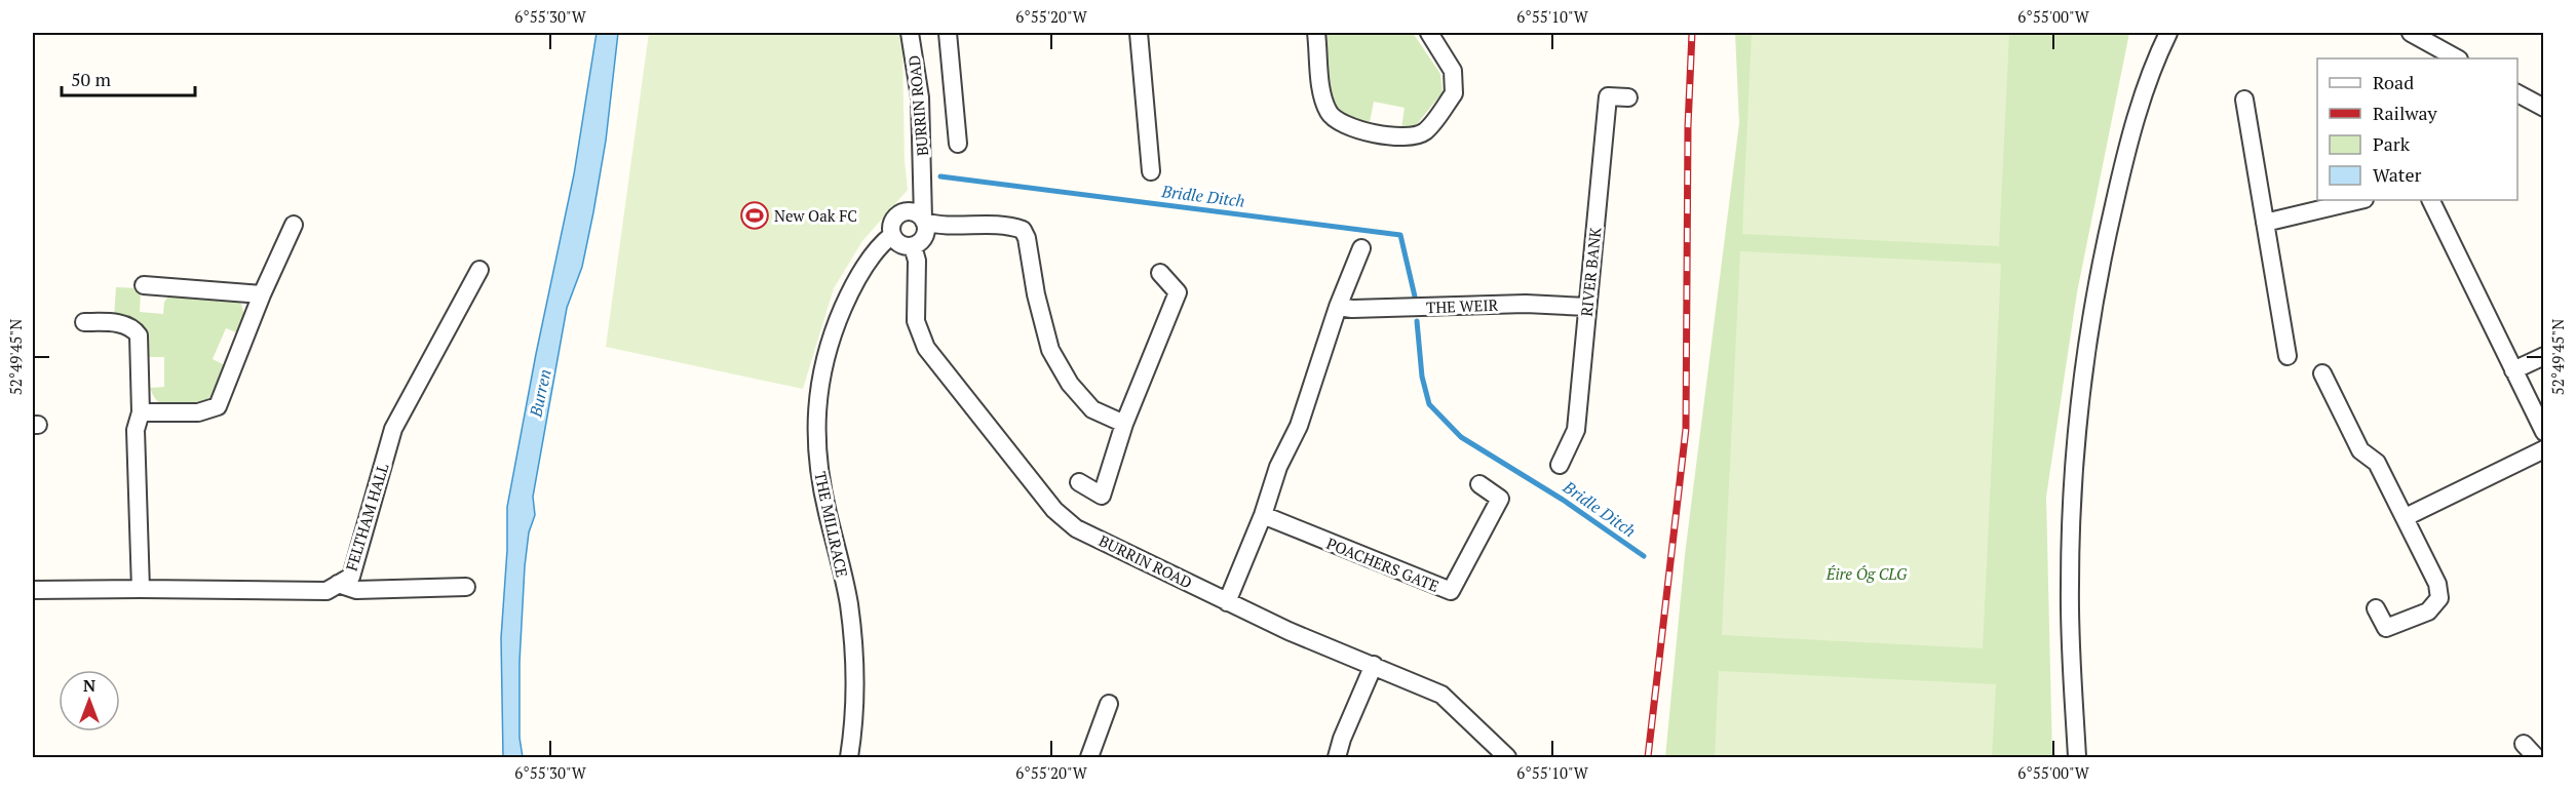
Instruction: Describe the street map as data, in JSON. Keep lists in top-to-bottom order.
{
  "streets": {
    "street": [
      "BURRIN ROAD",
      "RIVER BANK",
      "THE WEIR",
      "FELTHAM HALL",
      "THE MILLRACE",
      "POACHERS GATE"
    ]
  },
  "crossings": [
    ["BURRIN ROAD", "THE MILLRACE"],
    ["RIVER BANK", "THE WEIR"]
  ],
  "water": ["Bridle Ditch", "Burren"],
  "parks": ["Éire Óg CLG"],
  "places": {
    "sports": ["New Oak FC"]
  },
  "legend": [
    "Road",
    "Railway",
    "Park",
    "Water"
  ],
  "scale_bar": "50 m",
  "north": "top",
  "coordinates": [
    "6°55'30\"W",
    "6°55'20\"W",
    "6°55'10\"W",
    "6°55'00\"W",
    "52°49'45\"N"
  ]
}
